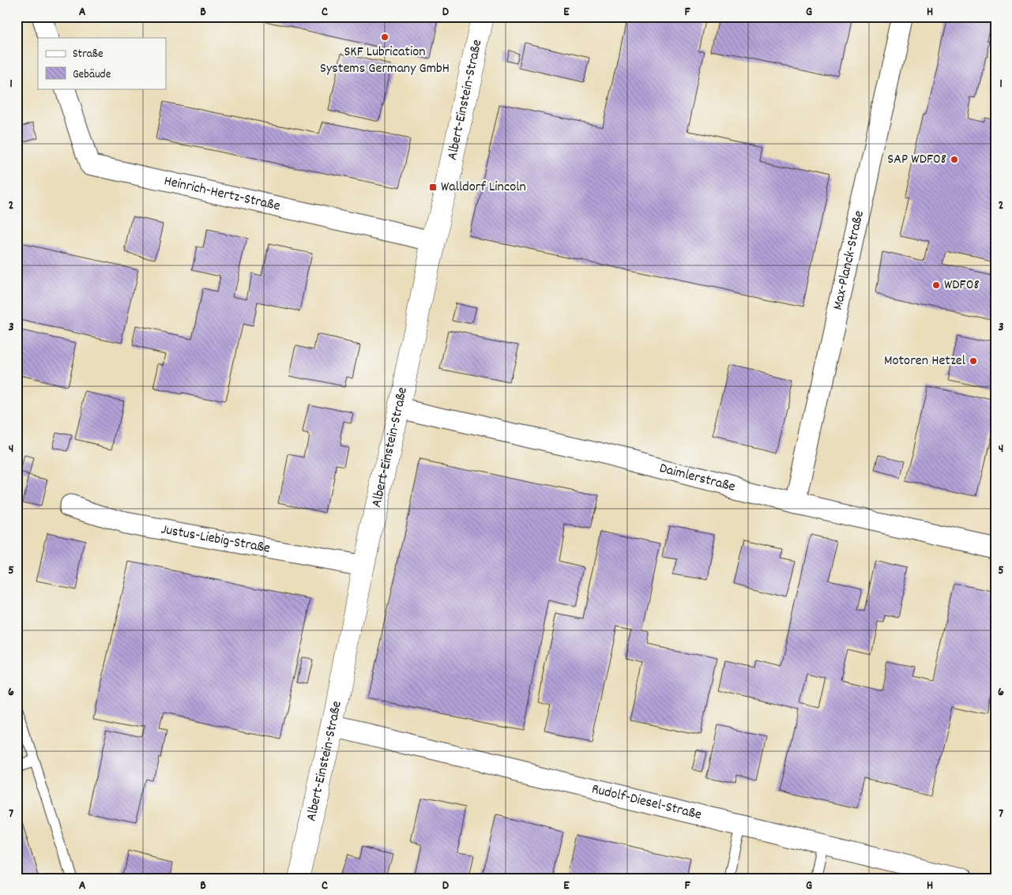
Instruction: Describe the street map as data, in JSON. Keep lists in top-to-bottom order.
{
  "streets": {
    "street": [
      "Albert-Einstein-Straße",
      "Heinrich-Hertz-Straße",
      "Max-Planck-Straße",
      "Daimlerstraße",
      "Justus-Liebig-Straße",
      "Rudolf-Diesel-Straße"
    ]
  },
  "crossings": [
    ["Albert-Einstein-Straße", "Heinrich-Hertz-Straße"],
    ["Albert-Einstein-Straße", "Daimlerstraße"],
    ["Albert-Einstein-Straße", "Justus-Liebig-Straße"],
    ["Albert-Einstein-Straße", "Rudolf-Diesel-Straße"],
    ["Max-Planck-Straße", "Daimlerstraße"]
  ],
  "places": {
    "other": [
      "SKF Lubrication Systems Germany GmbH",
      "SAP WDF08",
      "WDF08",
      "Motoren Hetzel"
    ],
    "transit": ["Walldorf Lincoln"]
  },
  "legend": ["Straße", "Gebäude"],
  "grid": {
    "columns": [
      "A",
      "B",
      "C",
      "D",
      "E",
      "F",
      "G",
      "H"
    ],
    "rows": [
      "1",
      "2",
      "3",
      "4",
      "5",
      "6",
      "7"
    ]
  }
}
